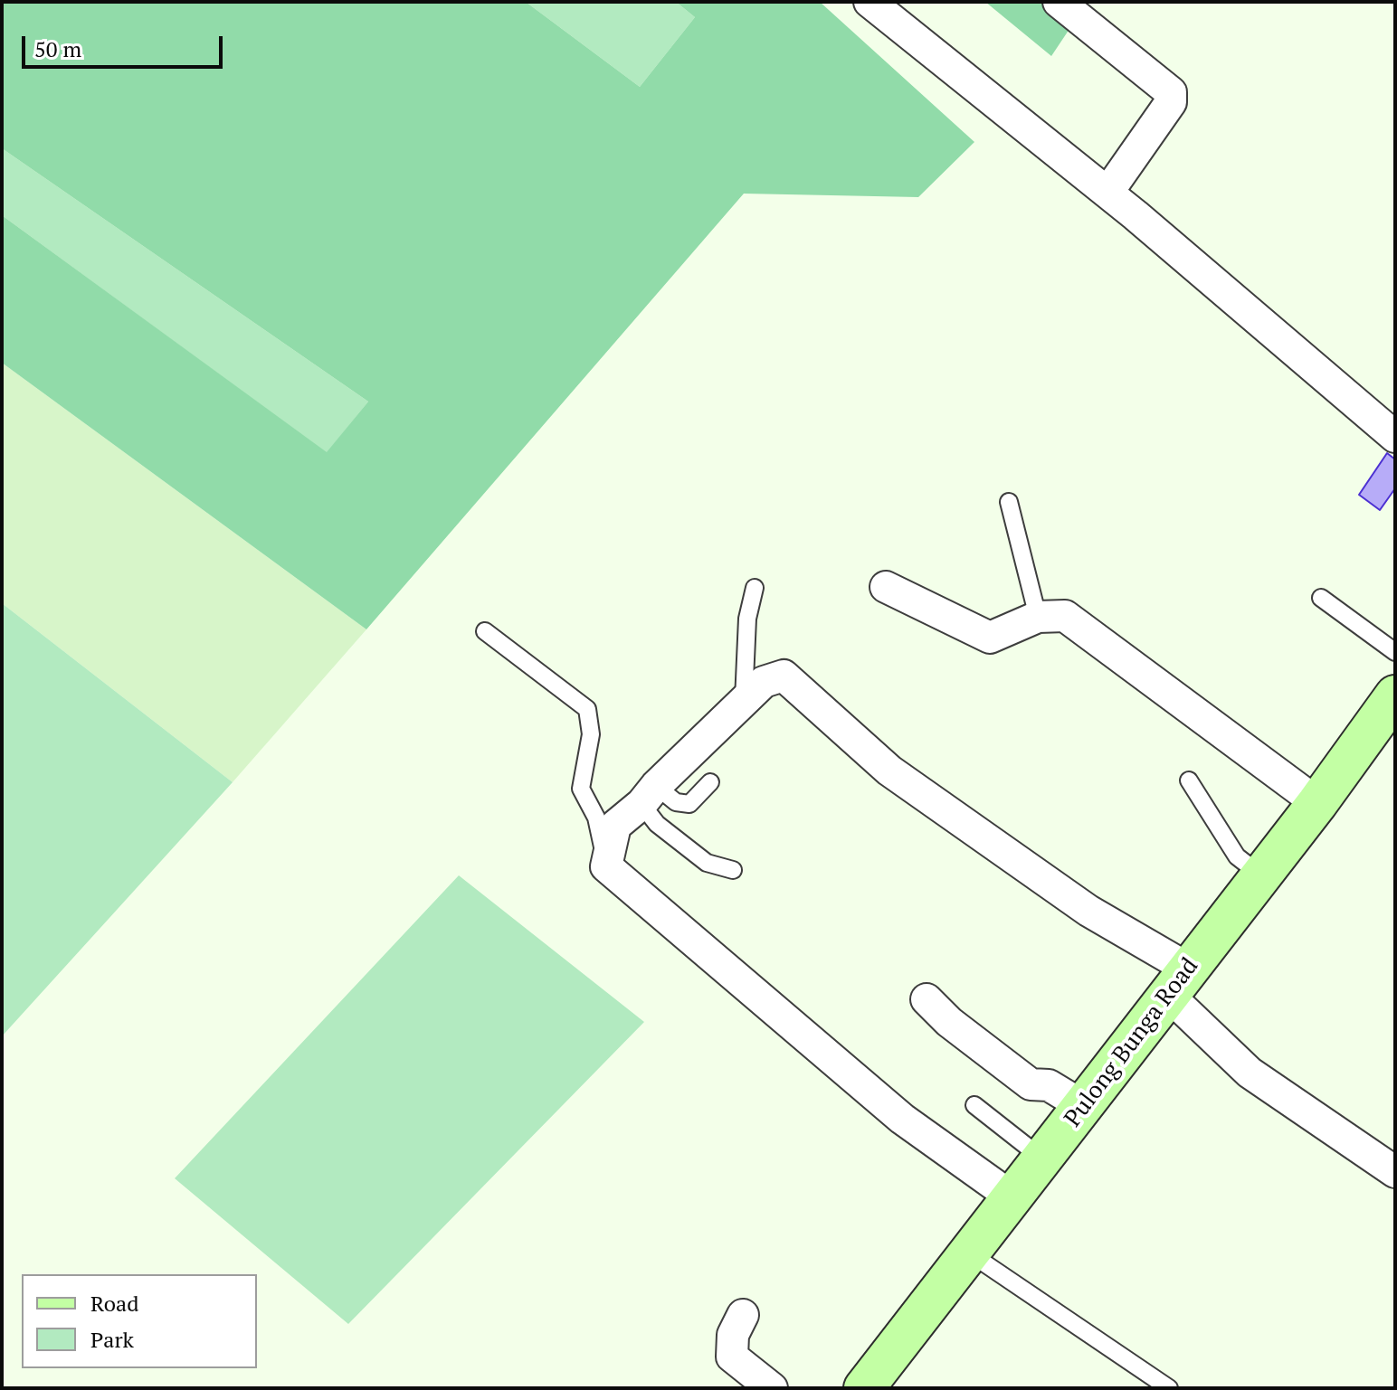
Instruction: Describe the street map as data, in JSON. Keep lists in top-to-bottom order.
{
  "streets": {
    "main road": ["Pulong Bunga Road"]
  },
  "legend": ["Road", "Park"],
  "scale_bar": "50 m"
}
